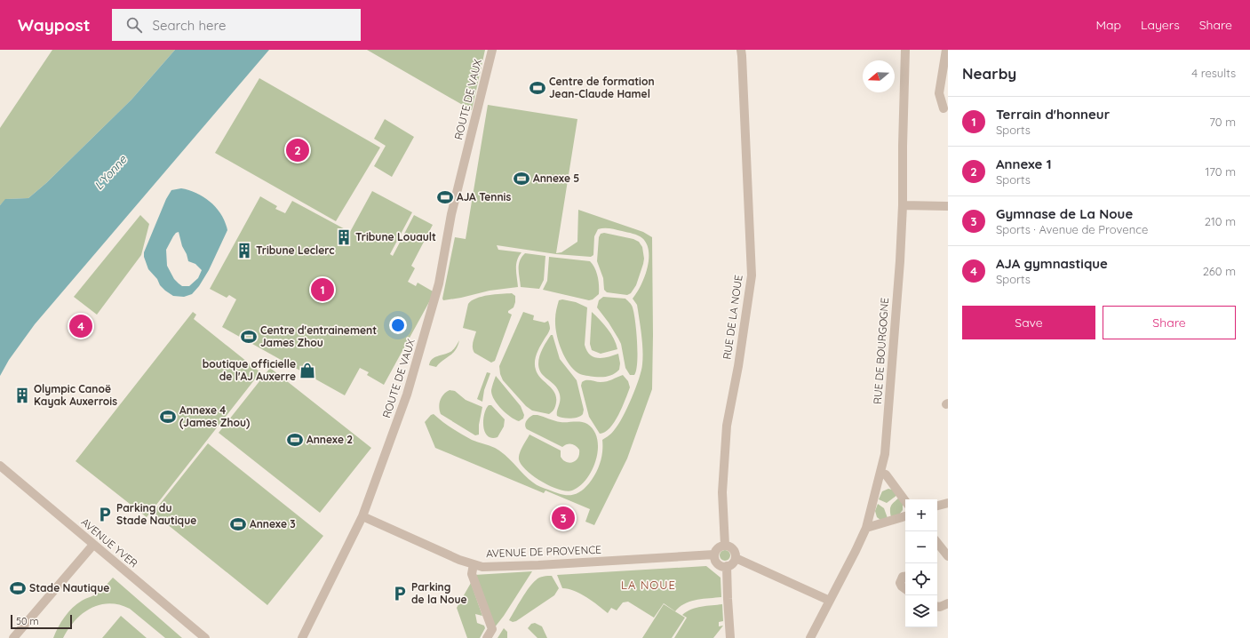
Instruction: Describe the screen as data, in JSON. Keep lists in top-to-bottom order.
{
  "streets": {
    "street": [
      "ROUTE DE VAUX",
      "RUE DE LA NOUE",
      "RUE DE BOURGOGNE",
      "AVENUE YVER",
      "AVENUE DE PROVENCE"
    ]
  },
  "crossings": [
    ["ROUTE DE VAUX", "AVENUE DE PROVENCE"],
    ["RUE DE LA NOUE", "AVENUE DE PROVENCE"]
  ],
  "districts": ["LA NOUE"],
  "water": ["L'Yonne"],
  "places": {
    "sports": [
      "Centre de formation Jean-Claude Hamel",
      "Annexe 5",
      "AJA Tennis",
      "Centre d'entrainement James Zhou",
      "Annexe 4 (James Zhou)",
      "Annexe 2",
      "Annexe 3",
      "Stade Nautique"
    ],
    "building": ["Tribune Louault", "Tribune Leclerc", "Olympic Canoë Kayak Auxerrois"],
    "shop": ["boutique officielle de l'AJ Auxerre"],
    "parking": ["Parking du Stade Nautique", "Parking de la Noue"]
  },
  "scale_bar": "50 m",
  "north": "left",
  "page": {
    "header": "Waypost",
    "search": "Search here",
    "nav": ["Map", "Layers", "Share"],
    "heading": ["Nearby", "4 results"],
    "list": [
      {
        "mark": "1",
        "name": "Terrain d'honneur",
        "note": "Sports",
        "value": "70 m"
      },
      {
        "mark": "2",
        "name": "Annexe 1",
        "note": "Sports",
        "value": "170 m"
      },
      {
        "mark": "3",
        "name": "Gymnase de La Noue",
        "note": "Sports · Avenue de Provence",
        "value": "210 m"
      },
      {
        "mark": "4",
        "name": "AJA gymnastique",
        "note": "Sports",
        "value": "260 m"
      }
    ],
    "pins": [
      "2",
      "1",
      "4",
      "3"
    ],
    "buttons": ["Save", "Share"],
    "map_buttons": ["+", "−"],
    "scale": "50 m"
  }
}
